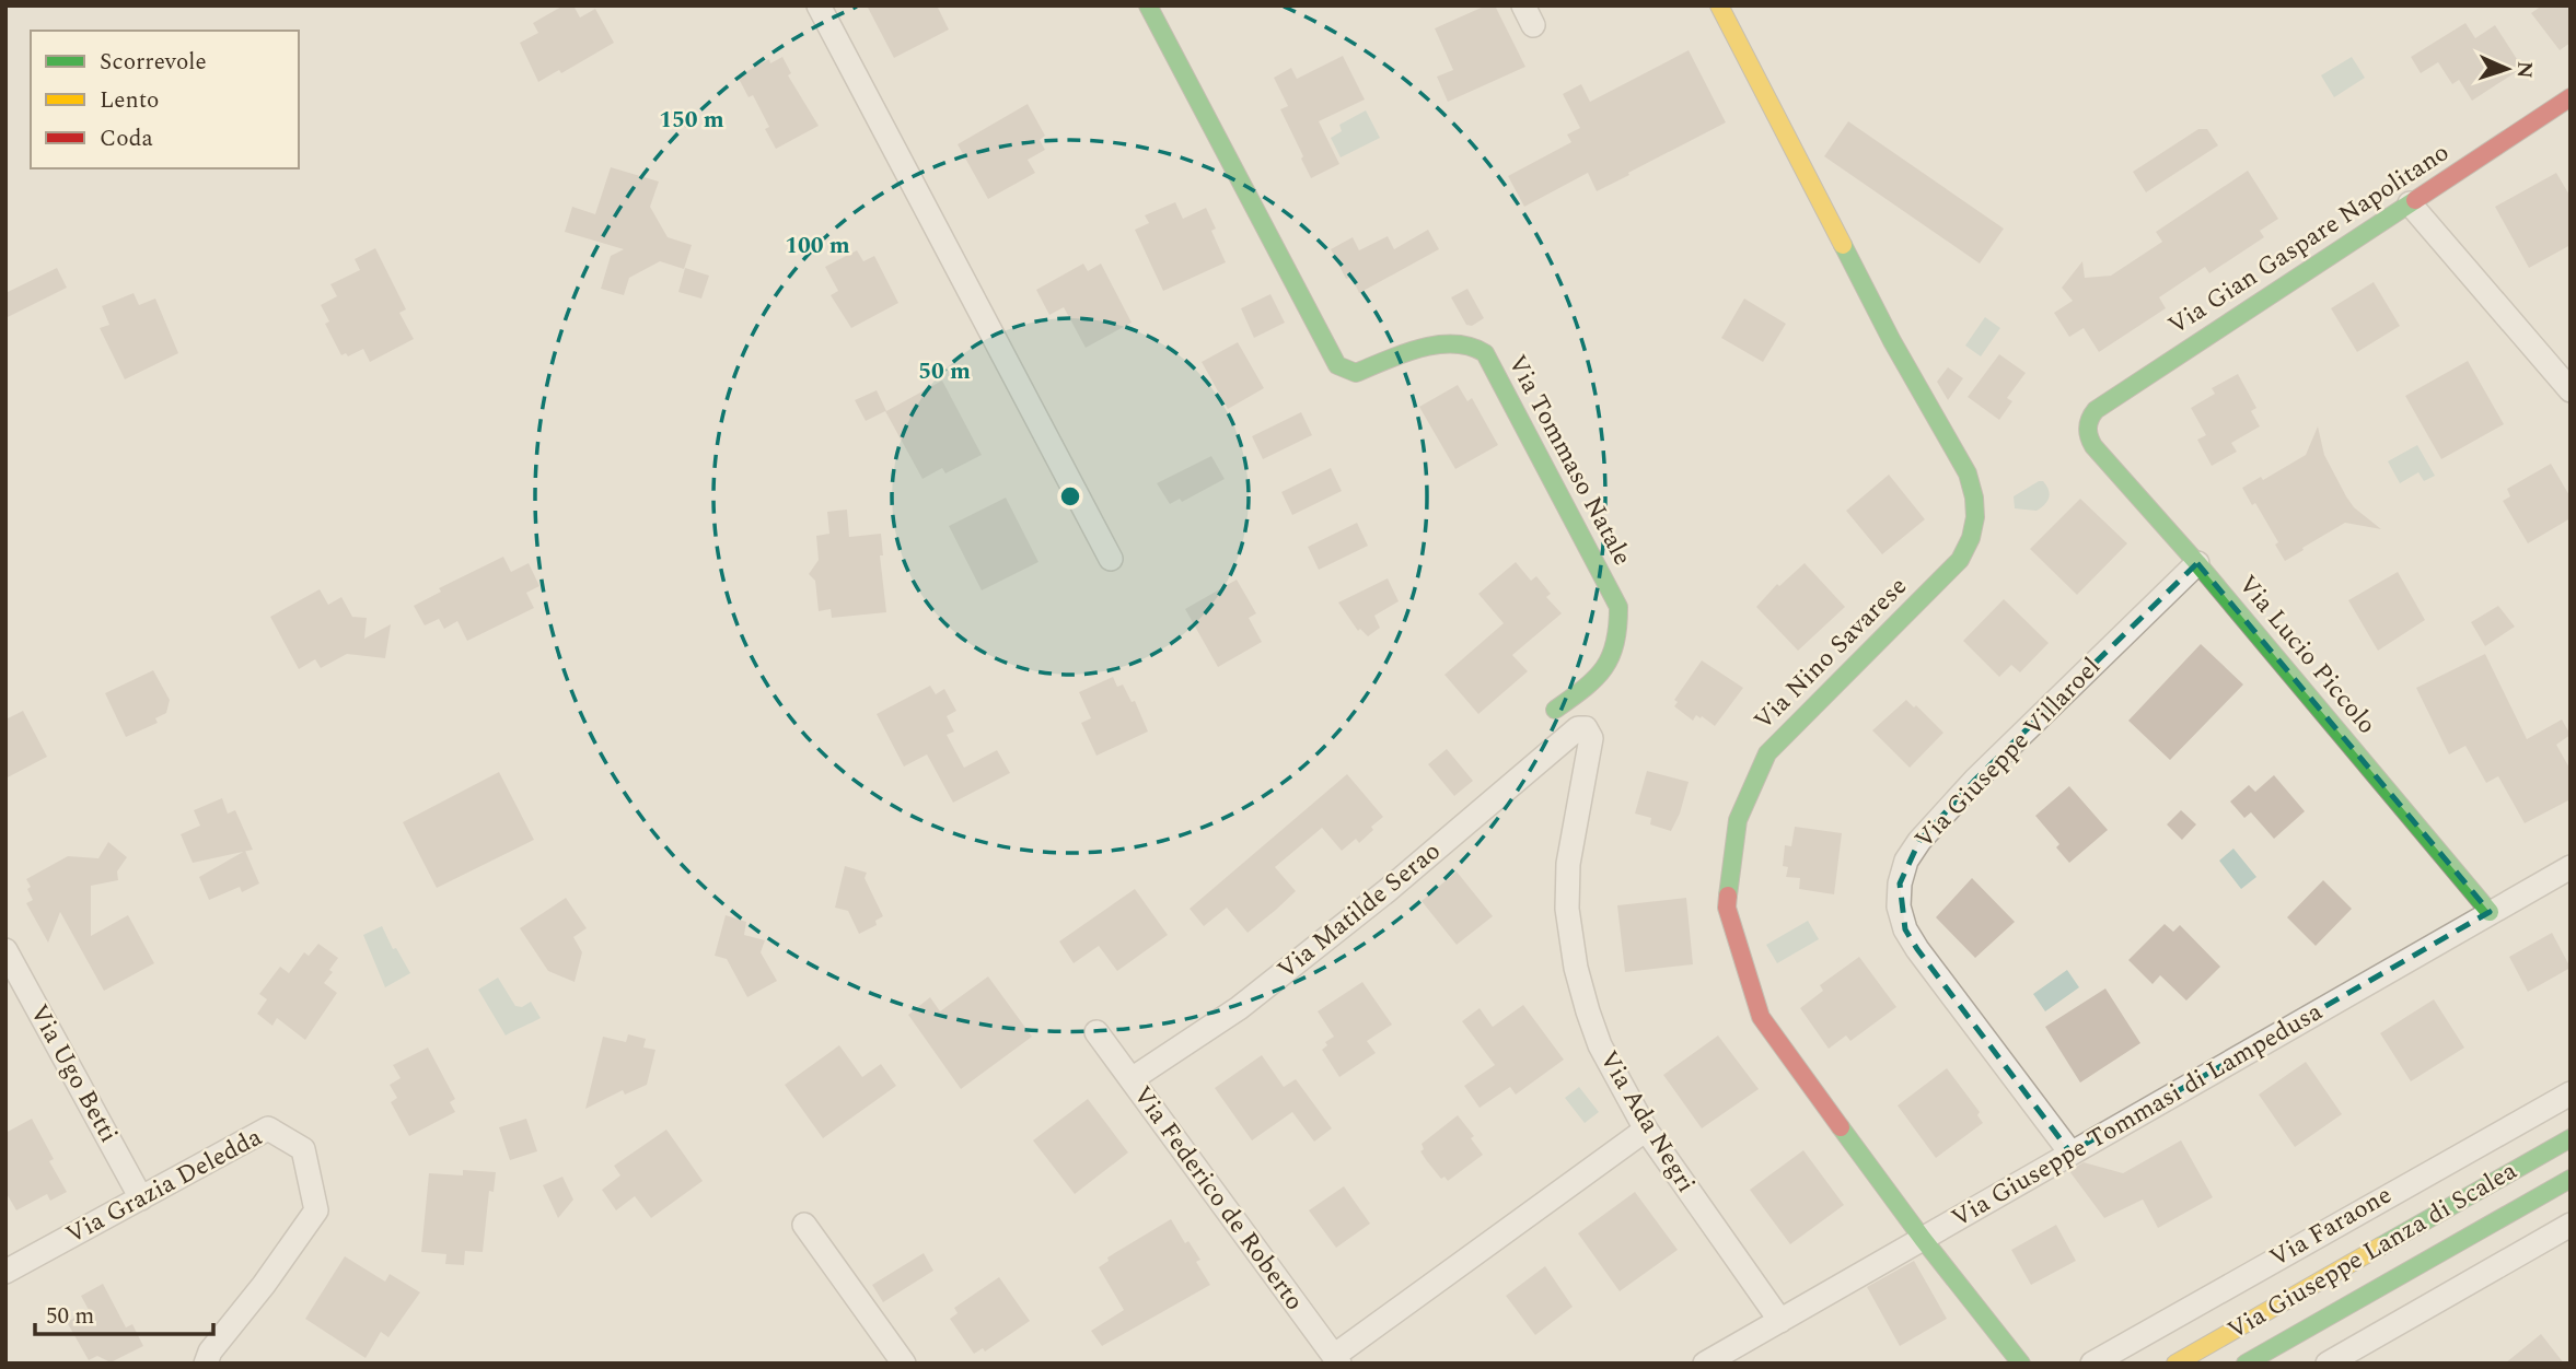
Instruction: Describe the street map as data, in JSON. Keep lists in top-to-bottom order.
{
  "streets": {
    "street": [
      "Via Gian Gaspare Napolitano",
      "Via Tommaso Natale",
      "Via Nino Savarese",
      "Via Lucio Piccolo",
      "Via Giuseppe Villaroel",
      "Via Matilde Serao",
      "Via Ugo Betti",
      "Via Giuseppe Tommasi di Lampedusa",
      "Via Ada Negri",
      "Via Grazia Deledda",
      "Via Federico de Roberto",
      "Via Faraone",
      "Via Giuseppe Lanza di Scalea"
    ]
  },
  "crossings": [
    ["Via Gian Gaspare Napolitano", "Via Lucio Piccolo"],
    ["Via Nino Savarese", "Via Giuseppe Tommasi di Lampedusa"],
    ["Via Lucio Piccolo", "Via Giuseppe Villaroel"],
    ["Via Lucio Piccolo", "Via Giuseppe Tommasi di Lampedusa"],
    ["Via Giuseppe Villaroel", "Via Giuseppe Tommasi di Lampedusa"],
    ["Via Matilde Serao", "Via Ada Negri"],
    ["Via Matilde Serao", "Via Federico de Roberto"],
    ["Via Ugo Betti", "Via Grazia Deledda"],
    ["Via Giuseppe Tommasi di Lampedusa", "Via Ada Negri"]
  ],
  "legend": ["Scorrevole", "Lento", "Coda"],
  "scale_bar": "50 m",
  "north": "right",
  "rings": ["150 m", "100 m", "50 m"]
}
